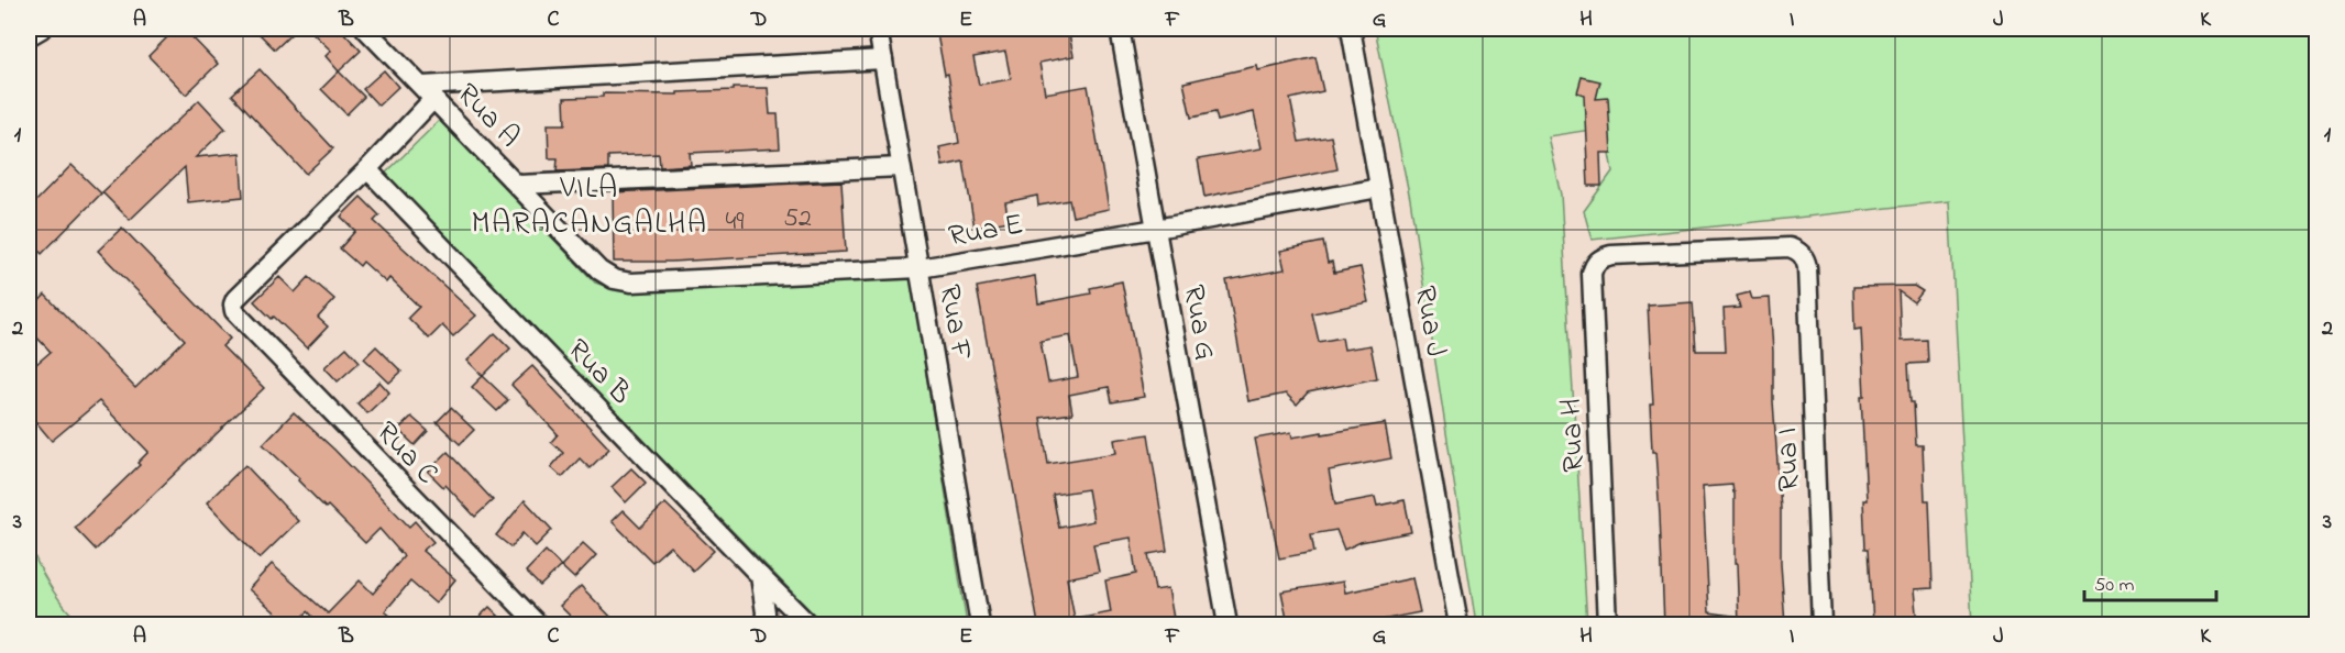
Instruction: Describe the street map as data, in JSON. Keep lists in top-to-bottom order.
{
  "streets": {
    "street": [
      "Rua A",
      "Rua E",
      "Rua J",
      "Rua F",
      "Rua G",
      "Rua B",
      "Rua H",
      "Rua C",
      "Rua I"
    ]
  },
  "crossings": [
    ["Rua A", "Rua E"],
    ["Rua E", "Rua J"],
    ["Rua E", "Rua F"],
    ["Rua E", "Rua G"],
    ["Rua B", "Rua C"],
    ["Rua H", "Rua I"]
  ],
  "districts": ["VILA MARACANGALHA"],
  "house_numbers": ["52", "49"],
  "scale_bar": "50 m",
  "grid": {
    "columns": [
      "A",
      "B",
      "C",
      "D",
      "E",
      "F",
      "G",
      "H",
      "I",
      "J",
      "K"
    ],
    "rows": ["1", "2", "3"]
  }
}
